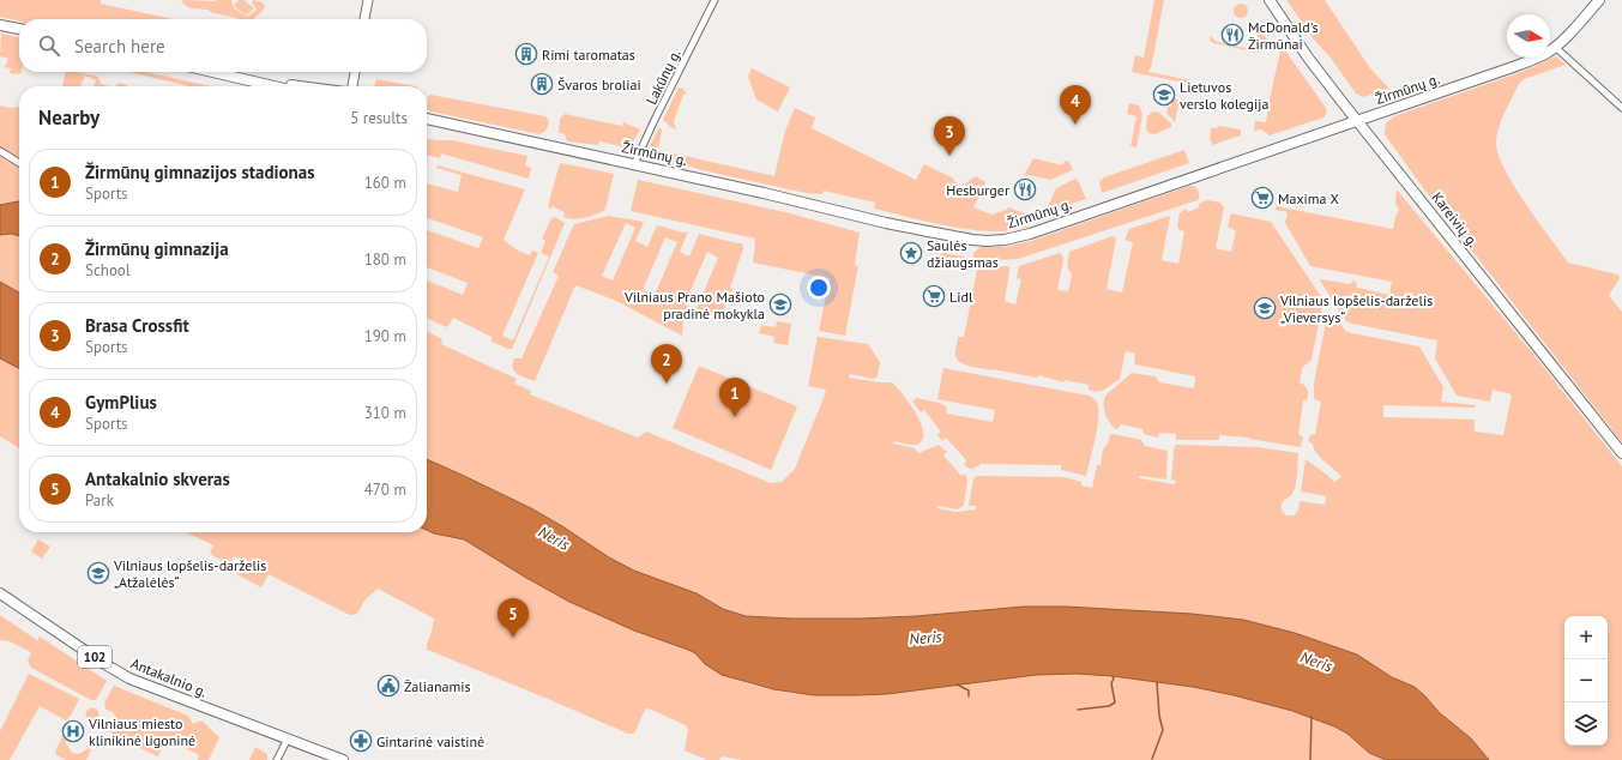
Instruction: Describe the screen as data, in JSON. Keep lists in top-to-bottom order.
{
  "streets": {
    "main road": [
      "Žirmūnų g.",
      "Kareivių g.",
      "102",
      "Antakalnio g."
    ],
    "street": ["Lakūnų g."]
  },
  "crossings": [
    ["Lakūnų g.", "Žirmūnų g."],
    ["Žirmūnų g.", "Kareivių g."]
  ],
  "water": ["Neris"],
  "places": {
    "restaurant": ["McDonald's Žirmūnai", "Hesburger"],
    "building": ["Rimi taromatas", "Švaros broliai"],
    "school or university": [
      "Lietuvos verslo kolegija",
      "Vilniaus Prano Mašioto pradinė mokykla",
      "Vilniaus lopšelis-darželis „Vieversys“",
      "Vilniaus lopšelis-darželis „Atžalėlės“"
    ],
    "supermarket": ["Maxima X", "Lidl"],
    "place": ["Saulės džiaugsmas"],
    "public building": ["Žalianamis"],
    "hospital": ["Vilniaus miesto klinikinė ligoninė"],
    "pharmacy": ["Gintarinė vaistinė"]
  },
  "north": "right",
  "page": {
    "search": "Search here",
    "pins": [
      "4",
      "3",
      "2",
      "1",
      "5"
    ],
    "heading": ["Nearby", "5 results"],
    "list": [
      {
        "mark": "1",
        "name": "Žirmūnų gimnazijos stadionas",
        "note": "Sports",
        "value": "160 m"
      },
      {
        "mark": "2",
        "name": "Žirmūnų gimnazija",
        "note": "School",
        "value": "180 m"
      },
      {
        "mark": "3",
        "name": "Brasa Crossfit",
        "note": "Sports",
        "value": "190 m"
      },
      {
        "mark": "4",
        "name": "GymPlius",
        "note": "Sports",
        "value": "310 m"
      },
      {
        "mark": "5",
        "name": "Antakalnio skveras",
        "note": "Park",
        "value": "470 m"
      }
    ],
    "map_buttons": ["+", "−"]
  }
}
